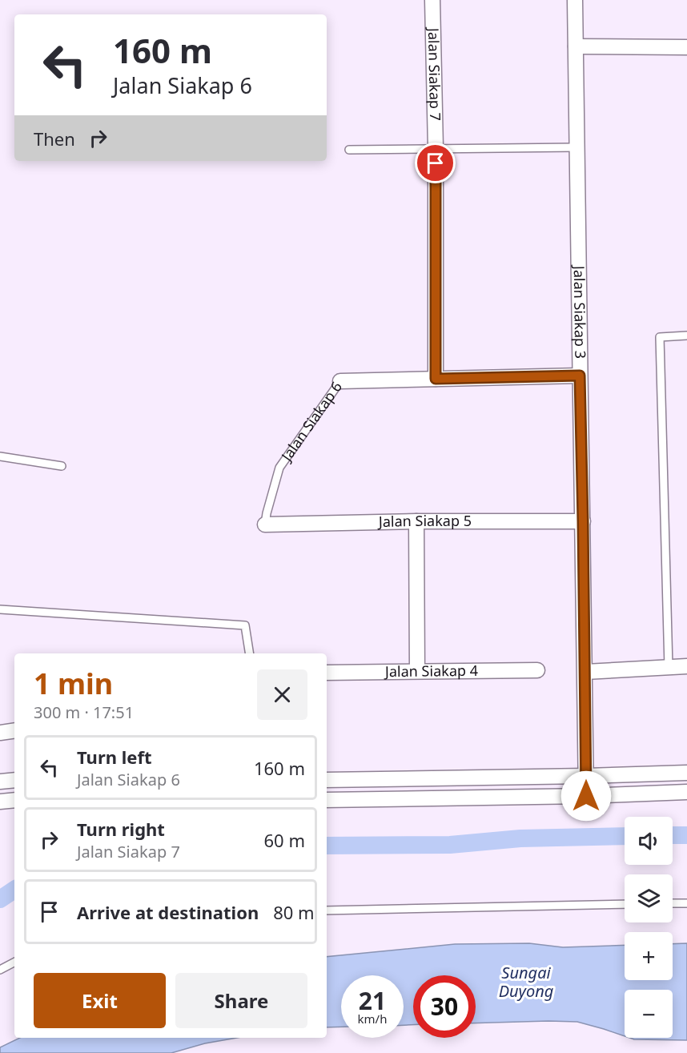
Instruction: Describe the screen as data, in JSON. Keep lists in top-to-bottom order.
{
  "streets": {
    "street": [
      "Jalan Siakap 7",
      "Jalan Siakap 3",
      "Jalan Siakap 6",
      "Jalan Siakap 5",
      "Jalan Siakap 4"
    ]
  },
  "crossings": [
    ["Jalan Siakap 7", "Jalan Siakap 6"],
    ["Jalan Siakap 3", "Jalan Siakap 6"],
    ["Jalan Siakap 3", "Jalan Siakap 5"],
    ["Jalan Siakap 6", "Jalan Siakap 5"]
  ],
  "water": ["Sungai Duyong"],
  "page": {
    "turn": ["160 m", "Jalan Siakap 6"],
    "then": "Then",
    "heading": ["1 min", "300 m · 17:51"],
    "list": [
      {
        "name": "Turn left",
        "note": "Jalan Siakap 6",
        "value": "160 m"
      },
      {
        "name": "Turn right",
        "note": "Jalan Siakap 7",
        "value": "60 m"
      },
      {
        "name": "Arrive at destination",
        "value": "80 m"
      }
    ],
    "map_buttons": ["+", "−"],
    "buttons": ["Exit", "Share"],
    "speed": "21 km/h",
    "limit": "30"
  }
}
